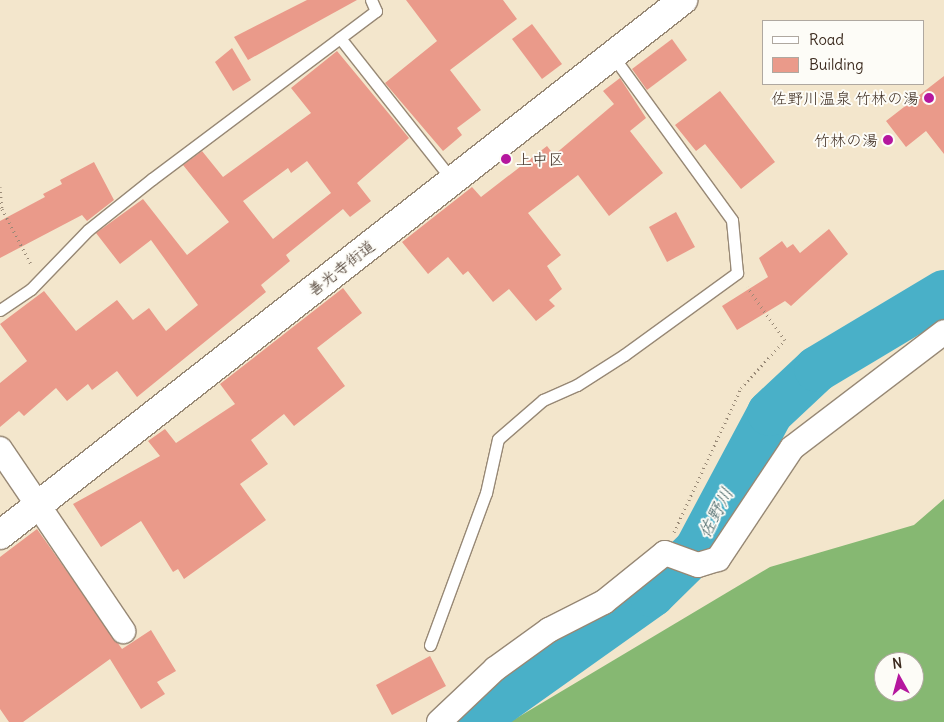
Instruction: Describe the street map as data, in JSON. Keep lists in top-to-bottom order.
{
  "streets": {
    "street": ["善光寺街道"]
  },
  "water": ["佐野川"],
  "places": ["佐野川温泉 竹林の湯", "竹林の湯", "上中区"],
  "legend": ["Road", "Building"],
  "north": "top"
}
